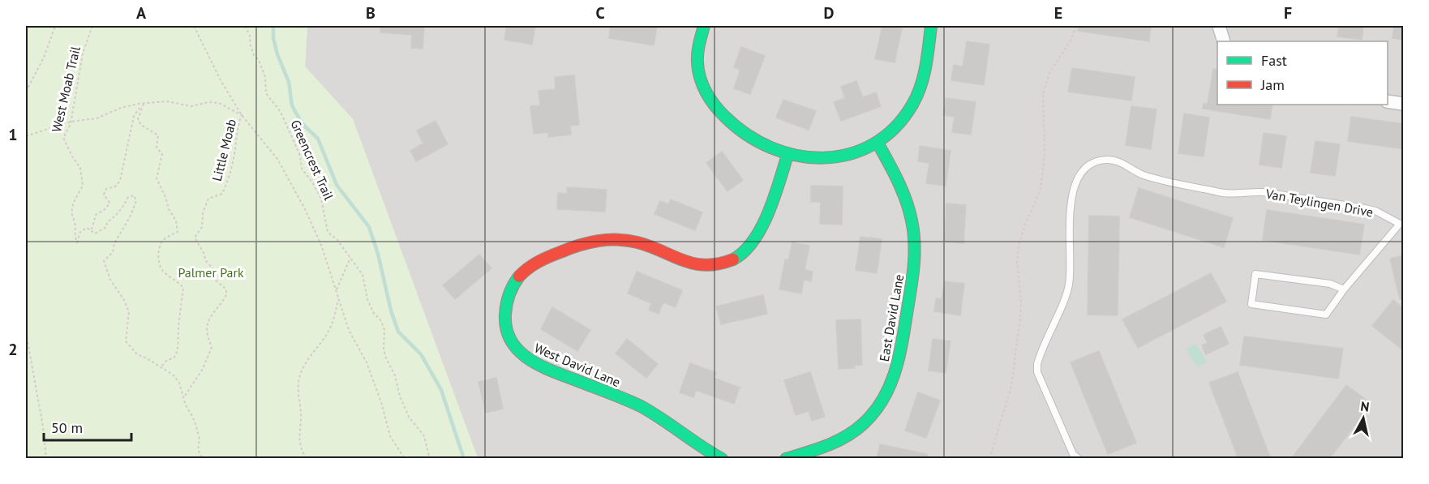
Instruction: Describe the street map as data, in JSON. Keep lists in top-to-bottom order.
{
  "streets": {
    "street": ["East David Lane", "West David Lane"],
    "lane": ["Van Teylingen Drive"],
    "path": ["West Moab Trail", "Little Moab", "Greencrest Trail"]
  },
  "crossings": [
    ["West Moab Trail", "Little Moab"]
  ],
  "parks": ["Palmer Park"],
  "legend": ["Fast", "Jam"],
  "scale_bar": "50 m",
  "north": "top",
  "grid": {
    "columns": [
      "A",
      "B",
      "C",
      "D",
      "E",
      "F"
    ],
    "rows": ["1", "2"]
  }
}
